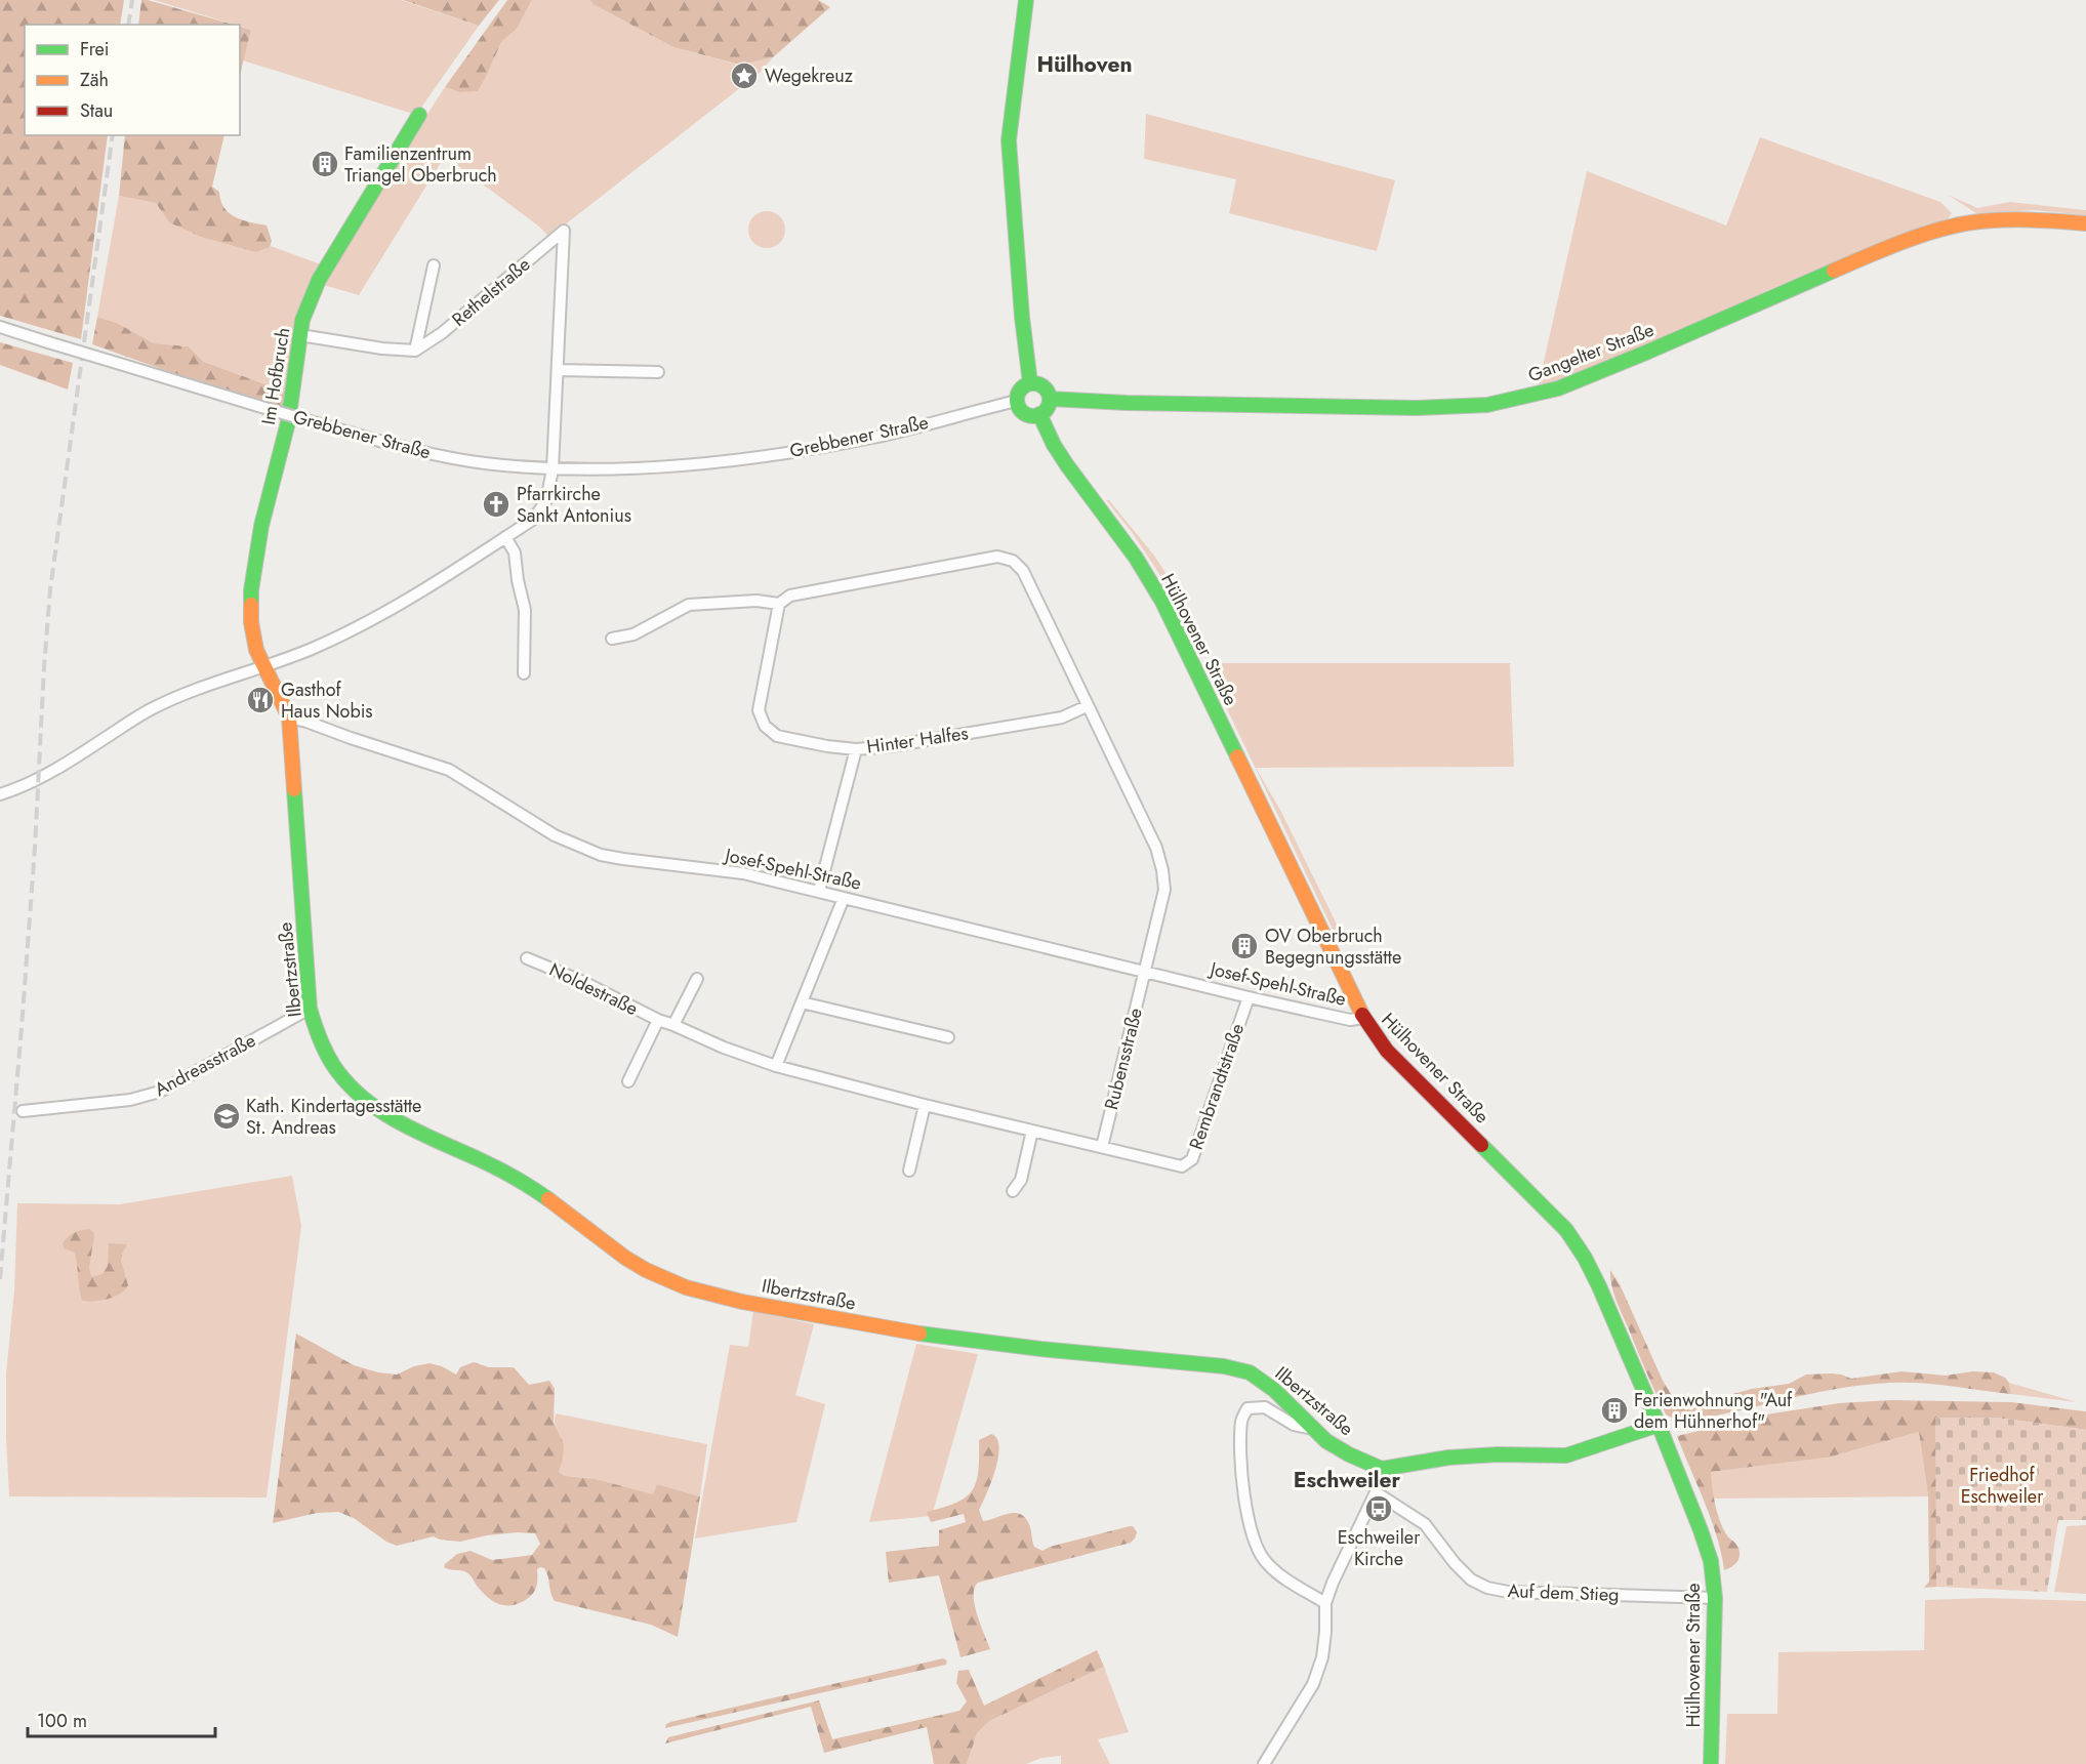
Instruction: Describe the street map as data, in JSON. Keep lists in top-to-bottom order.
{
  "streets": {
    "main road": [
      "Gangelter Straße",
      "Im Hofbruch",
      "Hülhovener Straße",
      "Ilbertzstraße"
    ],
    "street": [
      "Rethelstraße",
      "Grebbener Straße",
      "Hinter Halfes",
      "Josef-Spehl-Straße",
      "Noldestraße",
      "Rubensstraße",
      "Andreasstraße",
      "Rembrandtstraße",
      "Auf dem Stieg"
    ]
  },
  "crossings": [
    ["Gangelter Straße", "Grebbener Straße"],
    ["Gangelter Straße", "Hülhovener Straße"],
    ["Grebbener Straße", "Hülhovener Straße"],
    ["Hülhovener Straße", "Josef-Spehl-Straße"],
    ["Hülhovener Straße", "Auf dem Stieg"],
    ["Josef-Spehl-Straße", "Ilbertzstraße"],
    ["Josef-Spehl-Straße", "Rubensstraße"],
    ["Josef-Spehl-Straße", "Rembrandtstraße"],
    ["Ilbertzstraße", "Andreasstraße"],
    ["Noldestraße", "Rembrandtstraße"],
    ["Rubensstraße", "Rembrandtstraße"]
  ],
  "districts": ["Hülhoven", "Eschweiler"],
  "parks": ["Friedhof Eschweiler"],
  "places": {
    "place": ["Wegekreuz"],
    "building": ["Familienzentrum Triangel Oberbruch", "OV Oberbruch Begegnungsstätte", "Ferienwohnung \"Auf dem Hühnerhof\""],
    "church": ["Pfarrkirche Sankt Antonius"],
    "restaurant": ["Gasthof Haus Nobis"],
    "school or university": ["Kath. Kindertagesstätte St. Andreas"],
    "bus stop": ["Eschweiler Kirche"]
  },
  "legend": ["Frei", "Zäh", "Stau"],
  "scale_bar": "100 m"
}
